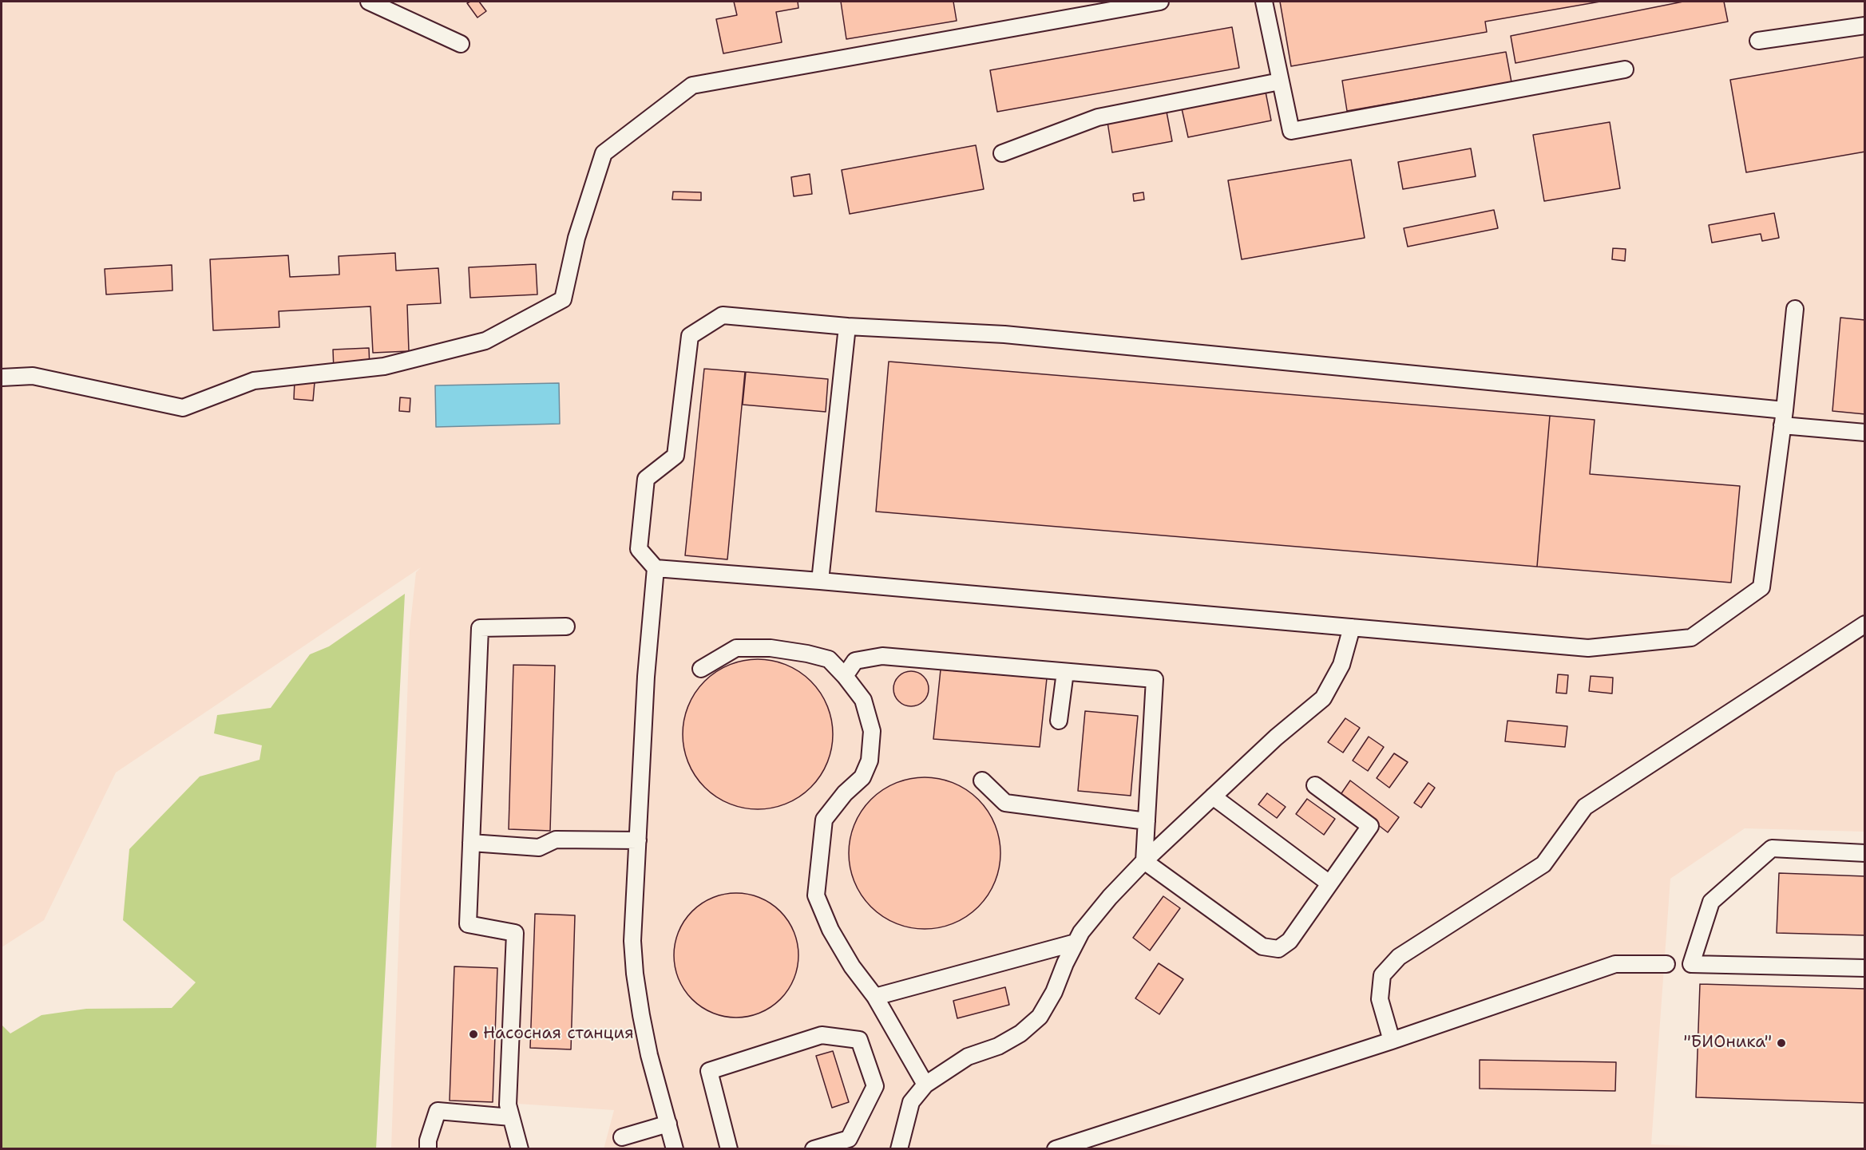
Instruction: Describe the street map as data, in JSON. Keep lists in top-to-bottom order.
{
  "places": ["Насосная станция", "\"БИОника\""]
}
